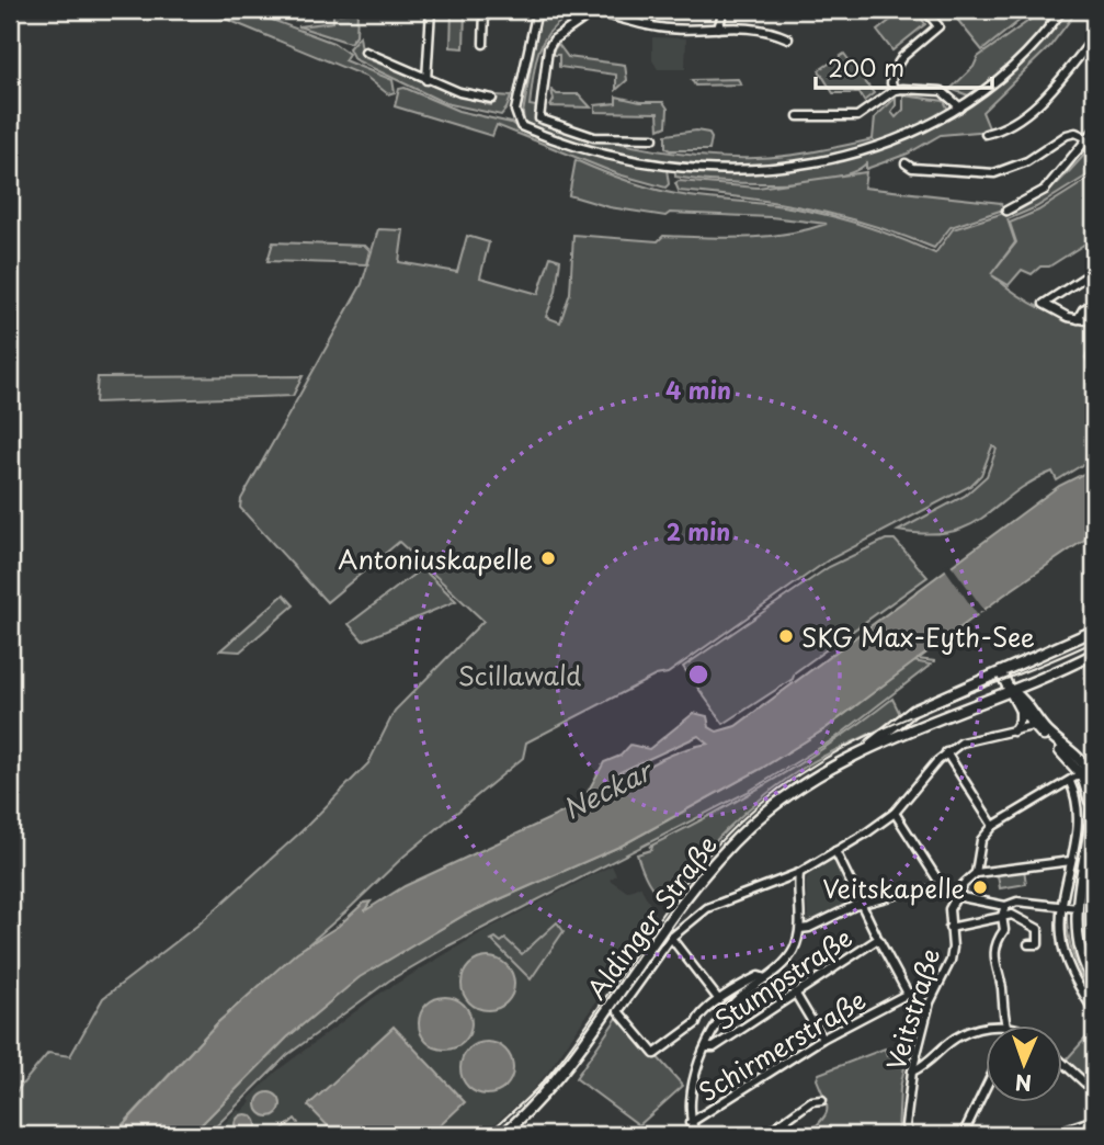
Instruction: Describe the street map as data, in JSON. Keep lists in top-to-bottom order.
{
  "streets": {
    "main road": ["Aldinger Straße"],
    "street": ["Stumpstraße", "Veitstraße", "Schirmerstraße"]
  },
  "crossings": [
    ["Veitstraße", "Schirmerstraße"]
  ],
  "water": ["Neckar"],
  "parks": ["Scillawald"],
  "places": ["Antoniuskapelle", "SKG Max-Eyth-See", "Veitskapelle"],
  "scale_bar": "200 m",
  "north": "bottom",
  "rings": ["4 min", "2 min"]
}
